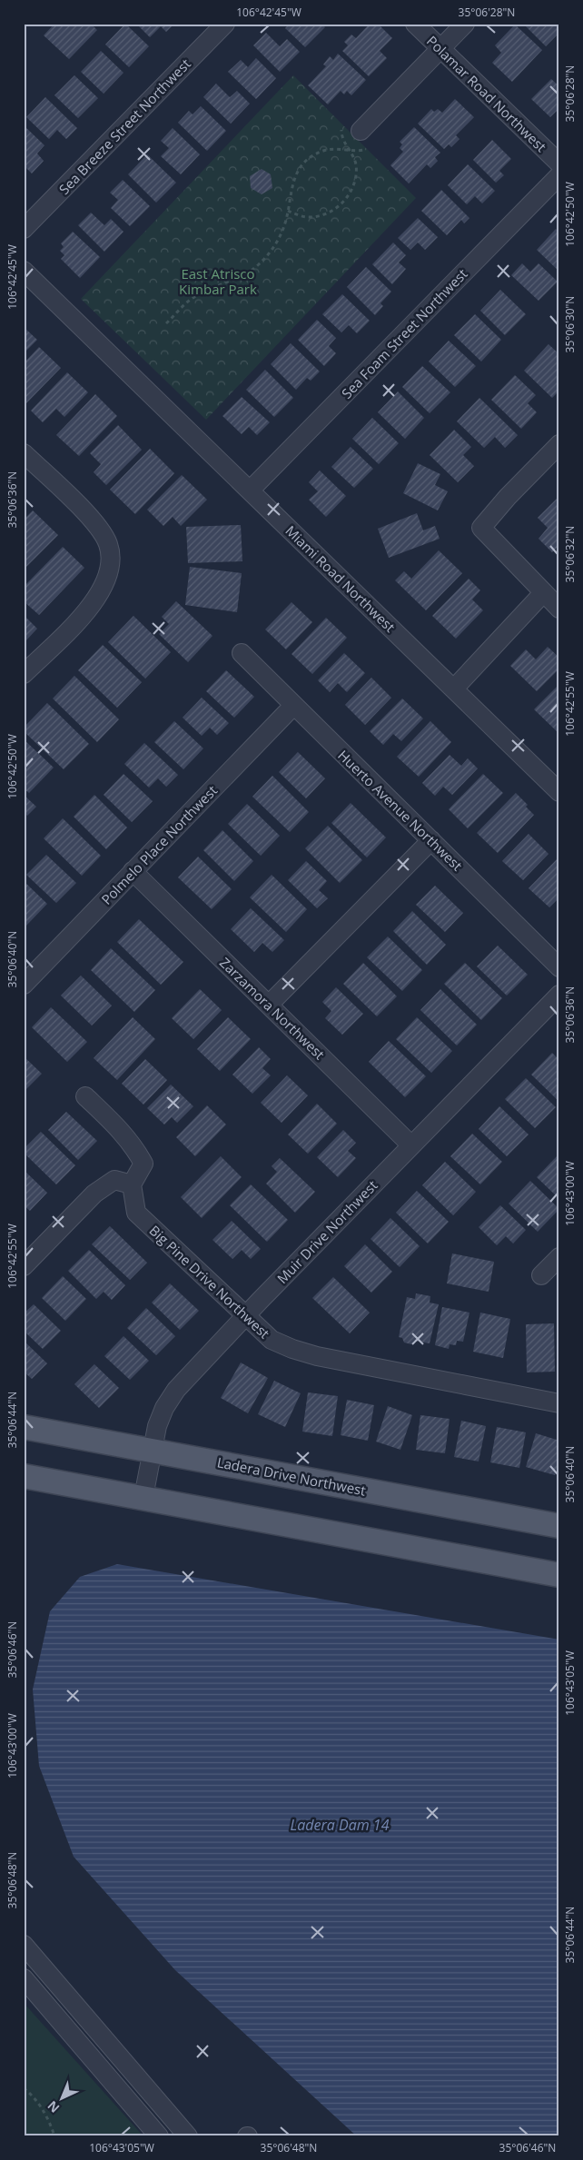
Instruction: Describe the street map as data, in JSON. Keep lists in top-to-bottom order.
{
  "streets": {
    "main road": ["Ladera Drive Northwest"],
    "street": [
      "Polamar Road Northwest",
      "Sea Breeze Street Northwest",
      "Sea Foam Street Northwest",
      "Miami Road Northwest",
      "Huerto Avenue Northwest",
      "Polmelo Place Northwest",
      "Zarzamora Northwest",
      "Muir Drive Northwest",
      "Big Pine Drive Northwest"
    ]
  },
  "crossings": [
    ["Sea Foam Street Northwest", "Miami Road Northwest"],
    ["Huerto Avenue Northwest", "Polmelo Place Northwest"],
    ["Polmelo Place Northwest", "Zarzamora Northwest"],
    ["Zarzamora Northwest", "Muir Drive Northwest"],
    ["Muir Drive Northwest", "Big Pine Drive Northwest"],
    ["Muir Drive Northwest", "Ladera Drive Northwest"]
  ],
  "water": ["Ladera Dam 14"],
  "parks": ["East Atrisco Kimbar Park"],
  "north": "bottom left",
  "coordinates": [
    "106°42'45\"W",
    "35°06'28\"N",
    "106°42'50\"W",
    "35°06'30\"N",
    "35°06'36\"N",
    "35°06'32\"N",
    "106°42'55\"W",
    "35°06'40\"N",
    "106°43'00\"W",
    "35°06'44\"N",
    "35°06'46\"N",
    "106°43'05\"W",
    "35°06'48\"N"
  ]
}
